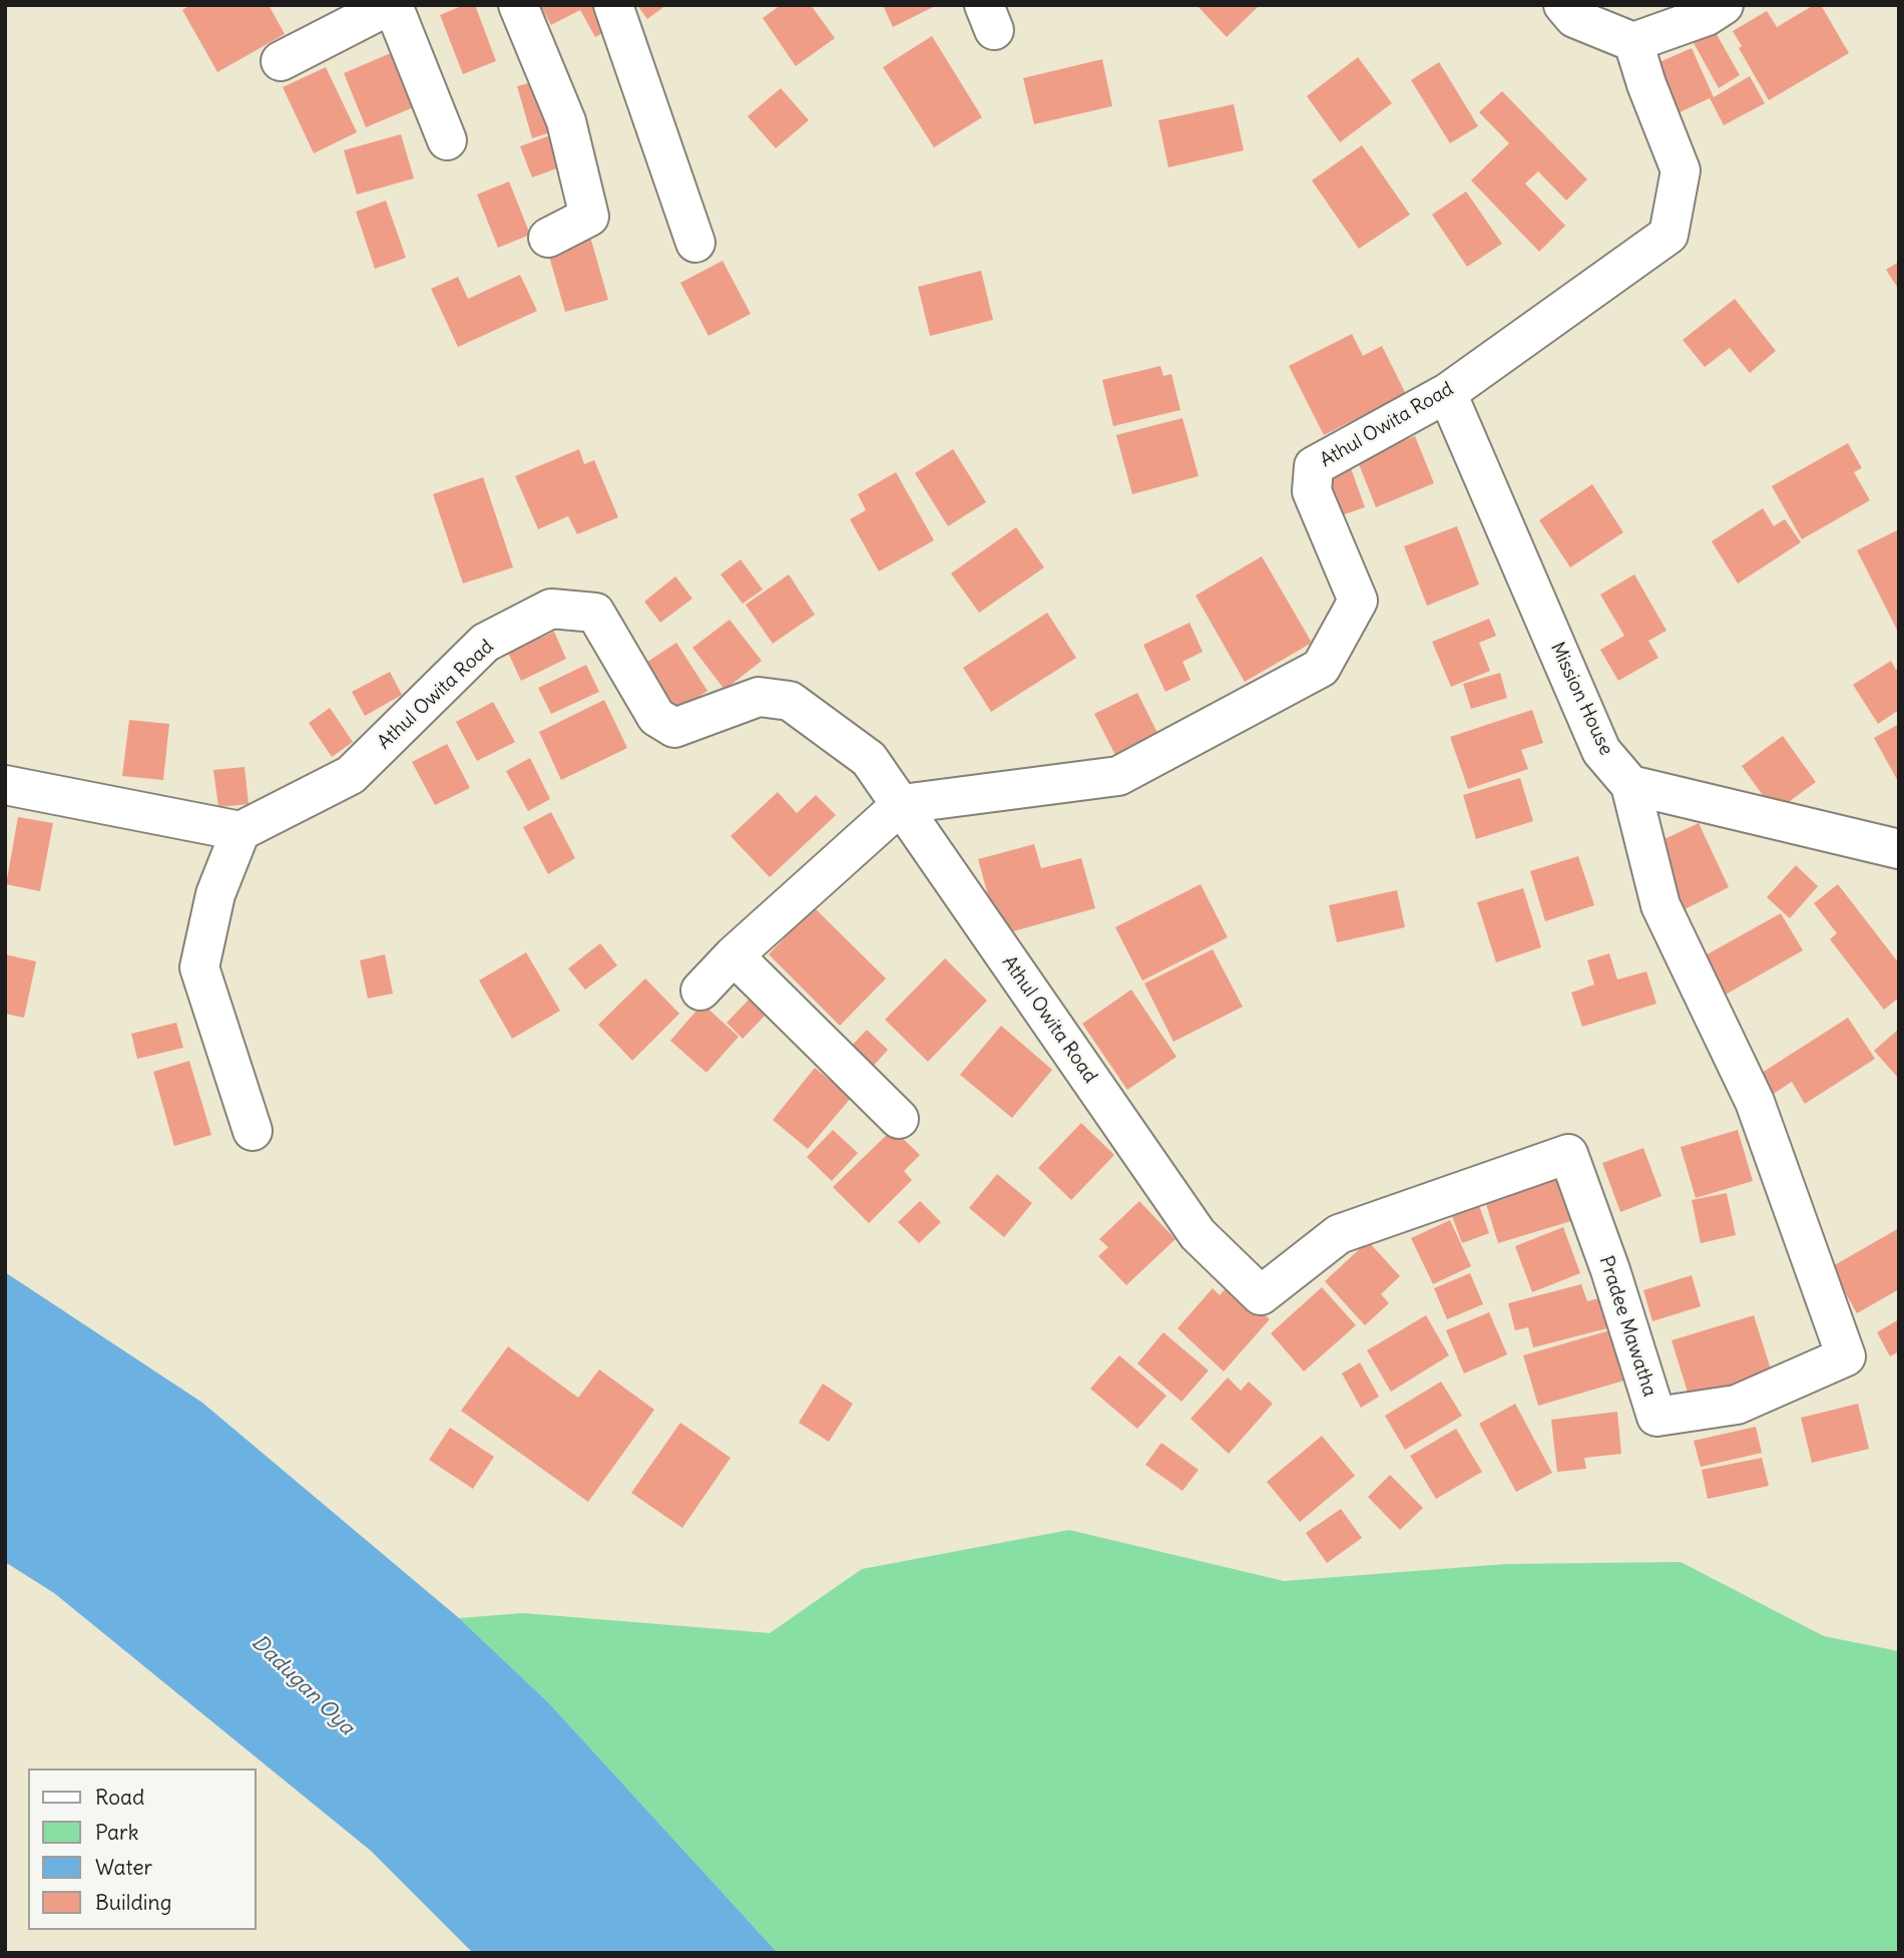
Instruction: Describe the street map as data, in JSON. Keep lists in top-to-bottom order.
{
  "streets": {
    "street": ["Athul Owita Road", "Mission House", "Pradee Mawatha"]
  },
  "crossings": [
    ["Athul Owita Road", "Mission House"],
    ["Athul Owita Road", "Pradee Mawatha"],
    ["Mission House", "Pradee Mawatha"]
  ],
  "water": ["Dadugan Oya"],
  "legend": [
    "Road",
    "Park",
    "Water",
    "Building"
  ]
}
